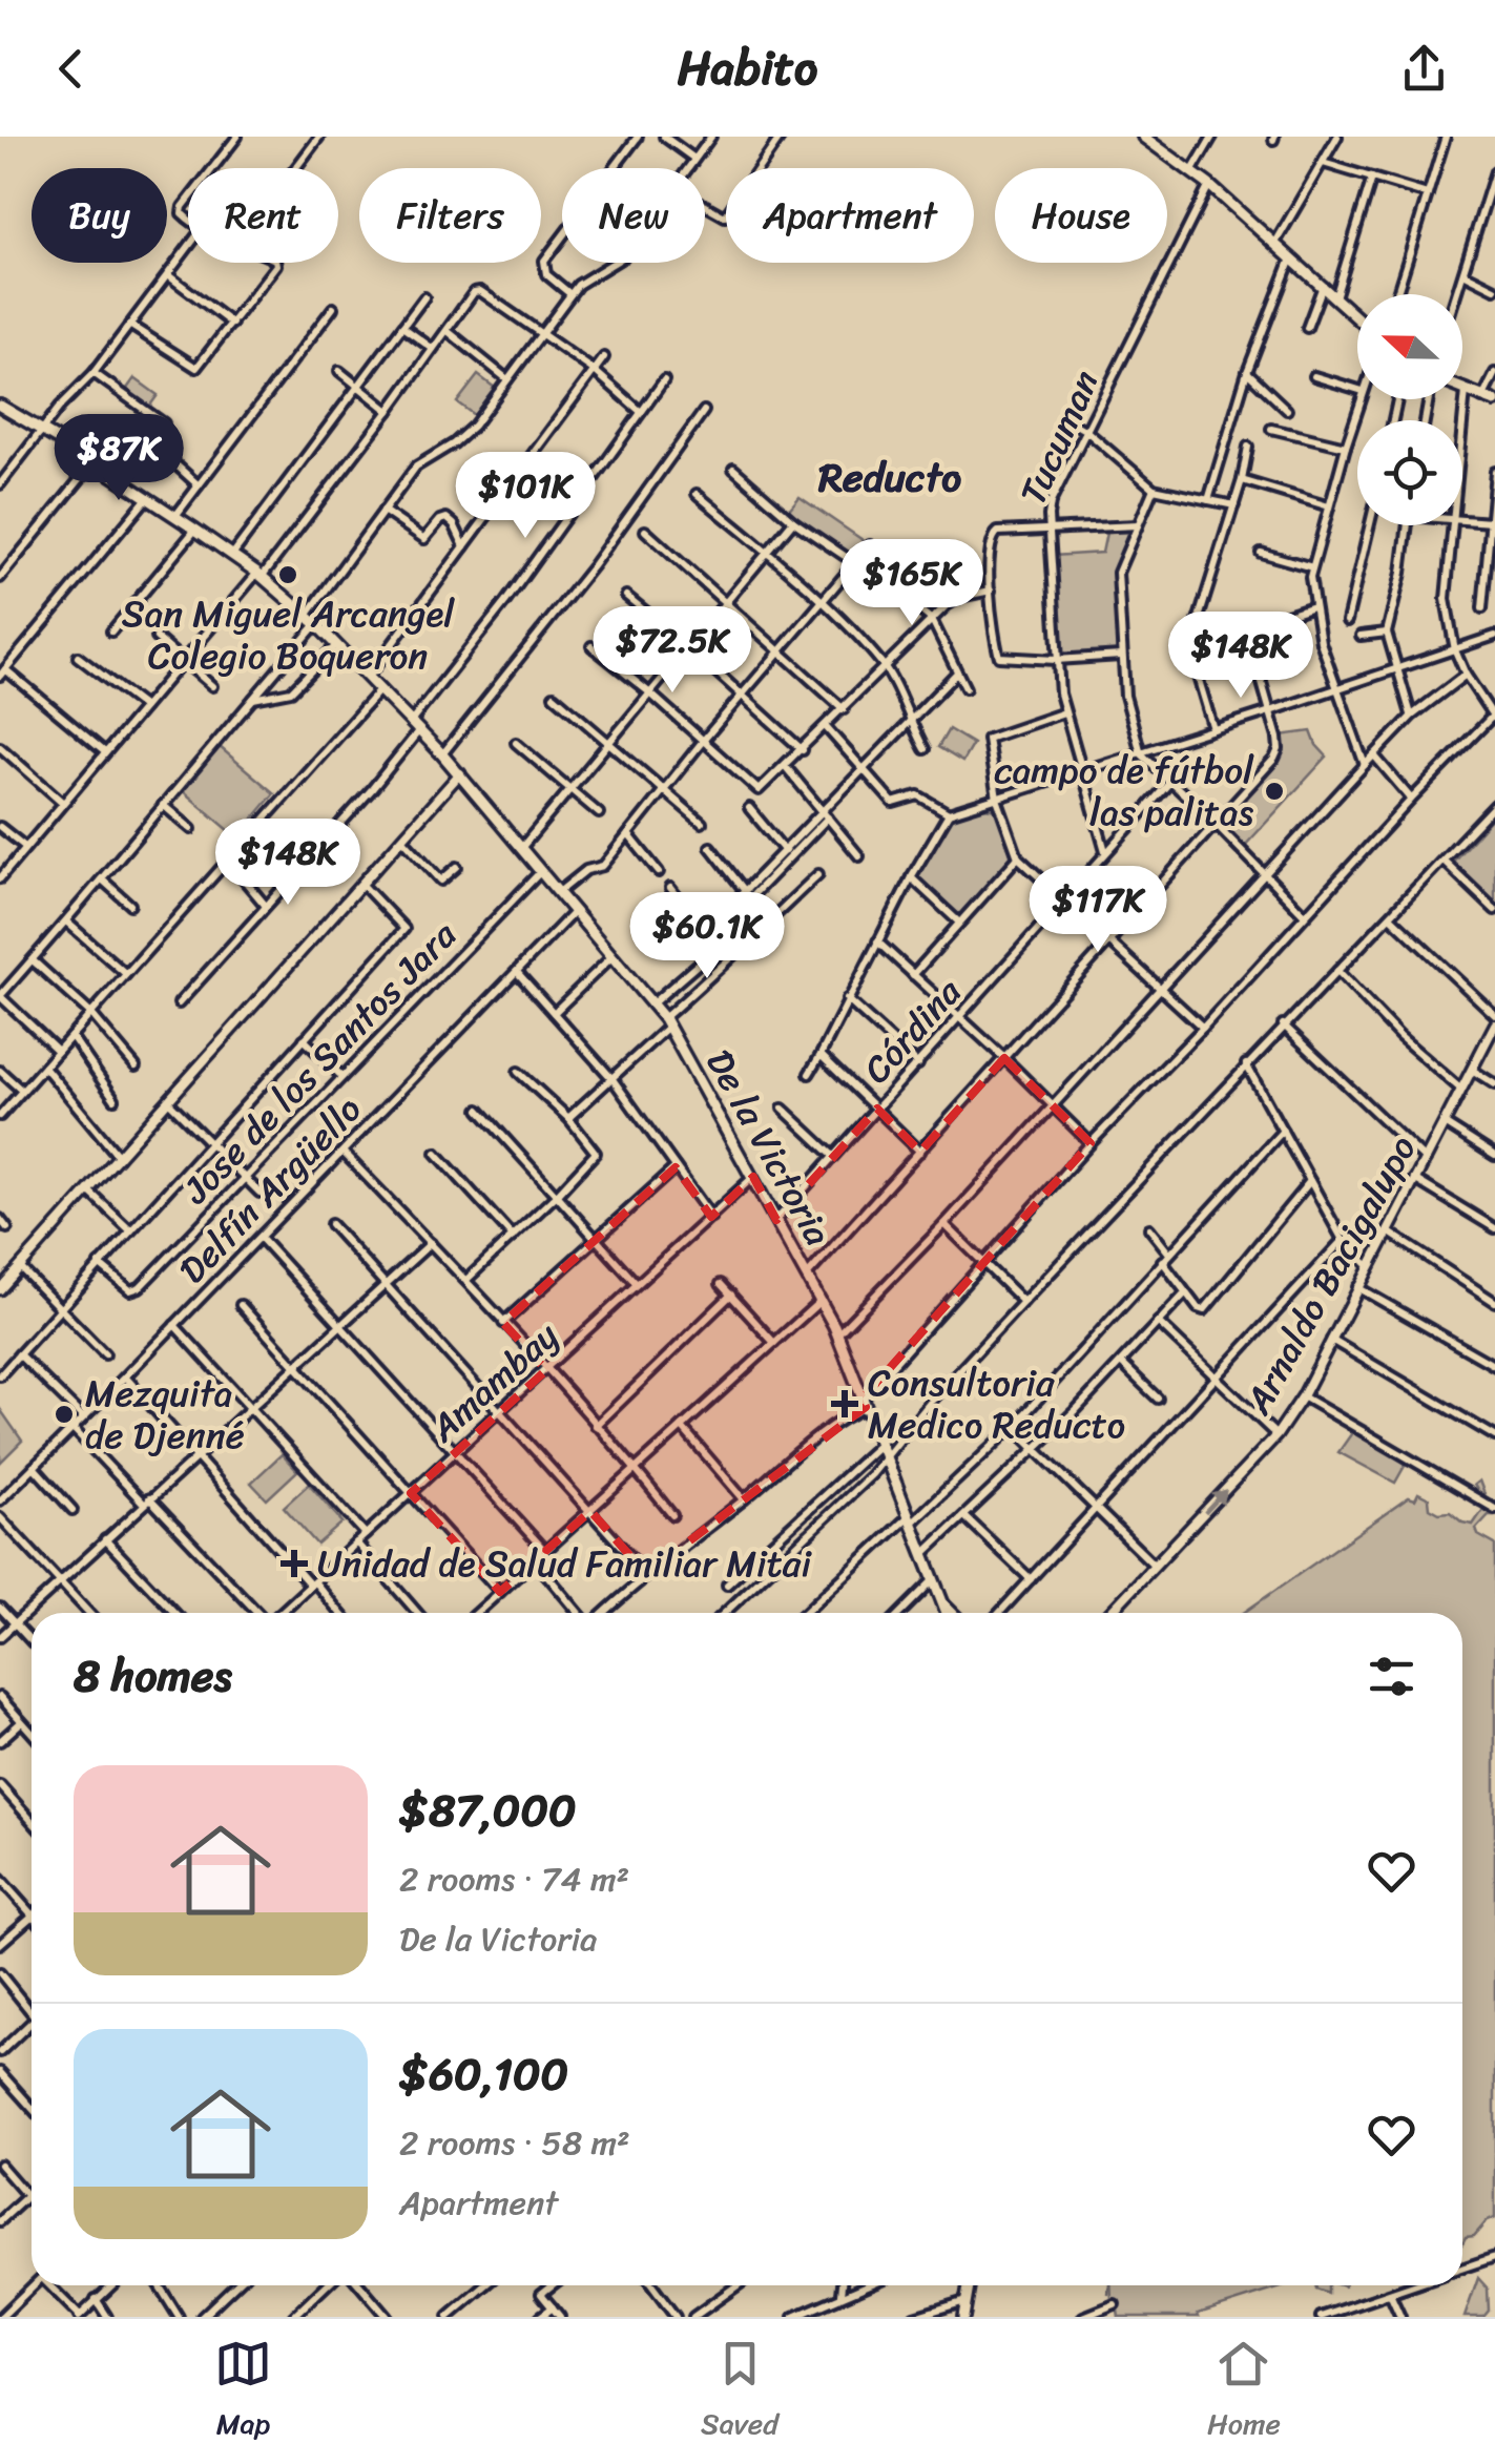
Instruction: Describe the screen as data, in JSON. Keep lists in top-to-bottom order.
{
  "streets": {
    "main road": ["De la Victoria"],
    "street": [
      "Tucuman",
      "Córdina",
      "Jose de los Santos Jara",
      "Delfín Argüello",
      "Arnaldo Bacigalupo",
      "Amambay"
    ]
  },
  "crossings": [
    ["Tucuman", "Córdina"],
    ["Córdina", "De la Victoria"],
    ["Jose de los Santos Jara", "De la Victoria"],
    ["De la Victoria", "Delfín Argüello"],
    ["De la Victoria", "Amambay"]
  ],
  "districts": ["Reducto"],
  "places": {
    "other": ["San Miguel Arcangel Colegio Boqueron", "campo de fútbol las palitas", "Mezquita de Djenné"],
    "health": ["Consultoria Medico Reducto", "Unidad de Salud Familiar Mitai"]
  },
  "north": "left",
  "page": {
    "header": "Habito",
    "chip": [
      "Buy",
      "Rent",
      "Filters",
      "New",
      "Apartment",
      "House"
    ],
    "price": [
      "$87K",
      "$101K",
      "$165K",
      "$72.5K",
      "$148K",
      "$148K",
      "$117K",
      "$60.1K"
    ],
    "heading": "8 homes",
    "list": [
      {
        "name": "$87,000",
        "note": "2 rooms · 74 m² · De la Victoria"
      },
      {
        "name": "$60,100",
        "note": "2 rooms · 58 m² · Apartment"
      }
    ],
    "tabs": ["Map", "Saved", "Home"]
  }
}
